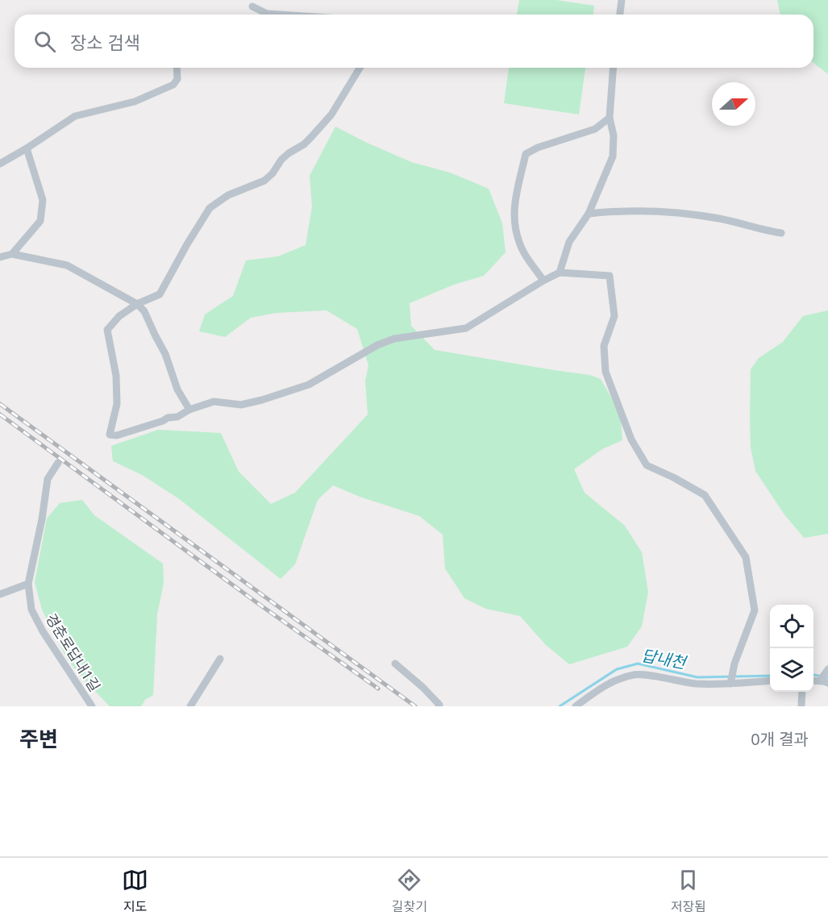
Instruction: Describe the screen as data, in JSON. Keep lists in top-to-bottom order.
{
  "streets": {
    "street": ["경춘로답내1길"]
  },
  "water": ["답내천"],
  "north": "right",
  "page": {
    "search": "장소 검색",
    "heading": ["주변", "0개 결과"],
    "nav": ["지도", "길찾기", "저장됨"]
  }
}
